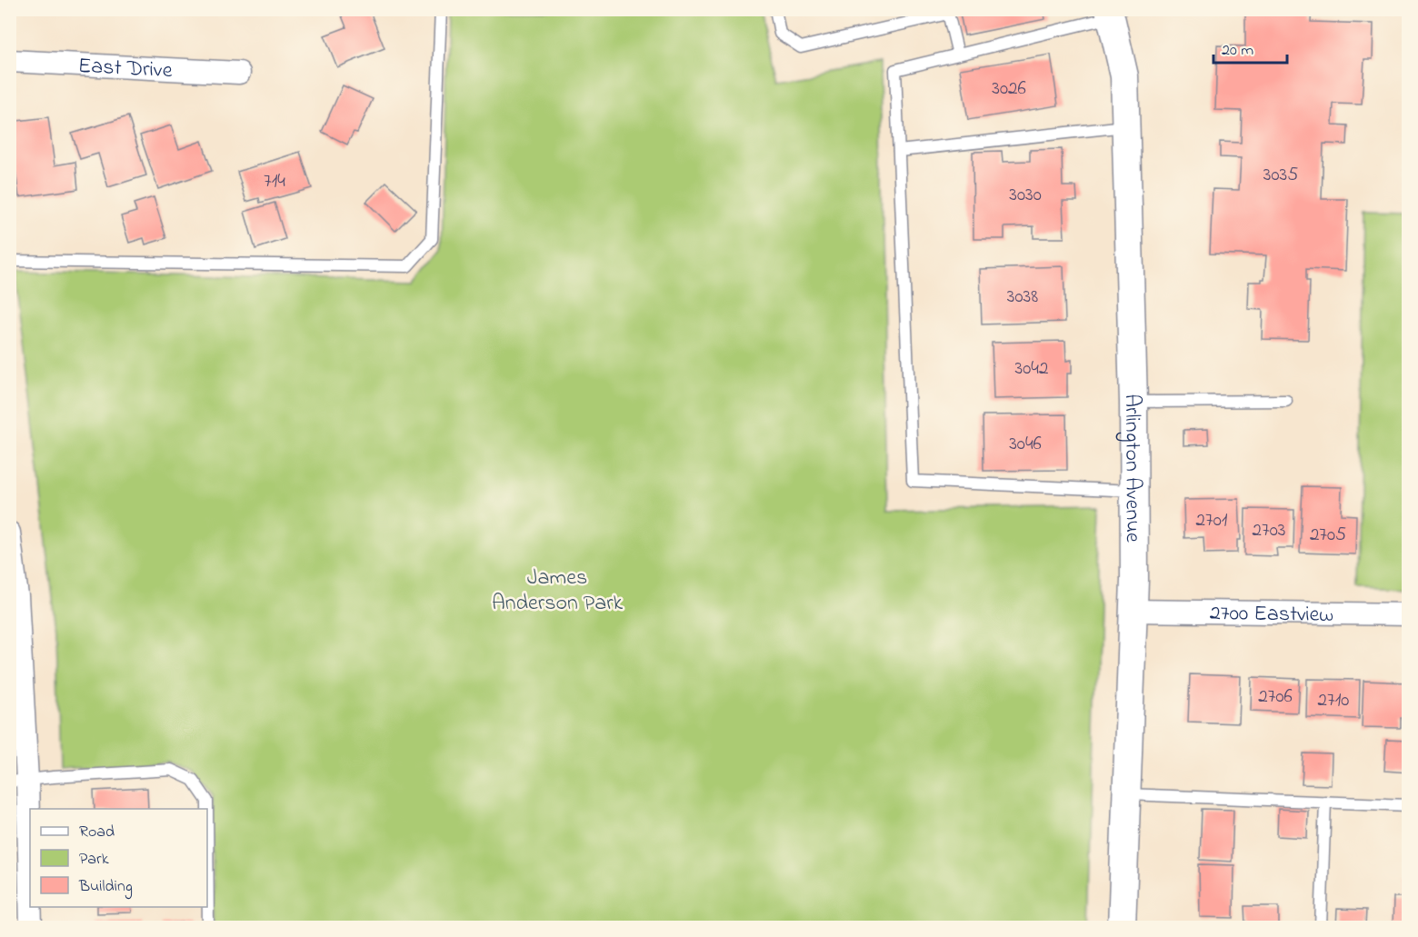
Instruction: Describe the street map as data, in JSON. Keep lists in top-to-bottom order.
{
  "streets": {
    "street": ["East Drive", "Arlington Avenue", "2700 Eastview"]
  },
  "crossings": [
    ["Arlington Avenue", "2700 Eastview"]
  ],
  "parks": ["James Anderson Park"],
  "house_numbers": [
    "3026",
    "3035",
    "714",
    "3030",
    "3038",
    "3042",
    "3046",
    "2701",
    "2703",
    "2705",
    "2706",
    "2710"
  ],
  "legend": ["Road", "Park", "Building"],
  "scale_bar": "20 m"
}
